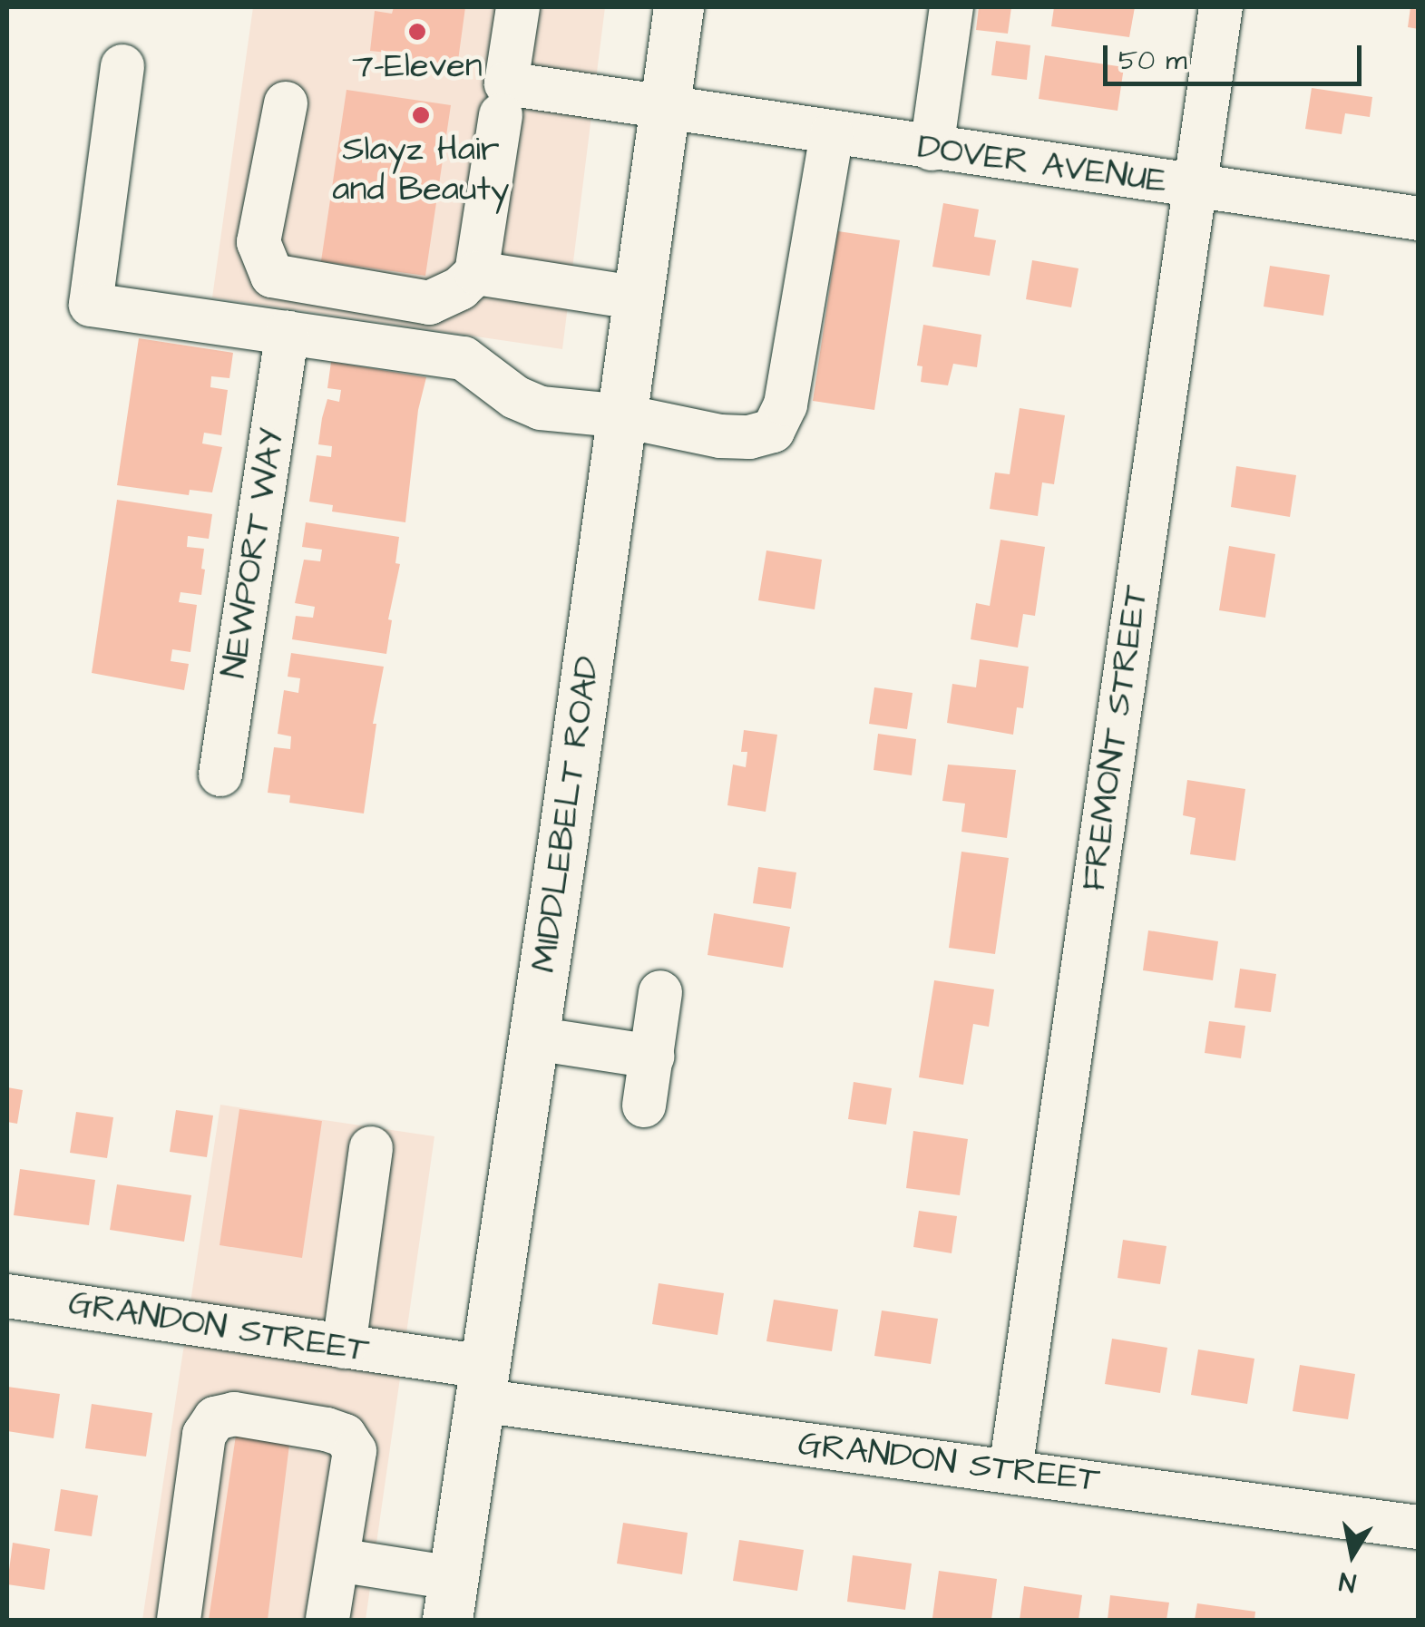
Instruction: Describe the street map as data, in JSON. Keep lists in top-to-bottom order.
{
  "streets": {
    "main road": ["MIDDLEBELT ROAD"],
    "street": [
      "DOVER AVENUE",
      "NEWPORT WAY",
      "FREMONT STREET",
      "GRANDON STREET"
    ]
  },
  "crossings": [
    ["DOVER AVENUE", "FREMONT STREET"],
    ["DOVER AVENUE", "MIDDLEBELT ROAD"],
    ["FREMONT STREET", "GRANDON STREET"],
    ["MIDDLEBELT ROAD", "GRANDON STREET"]
  ],
  "places": ["7-Eleven", "Slayz Hair and Beauty"],
  "scale_bar": "50 m",
  "north": "bottom"
}
